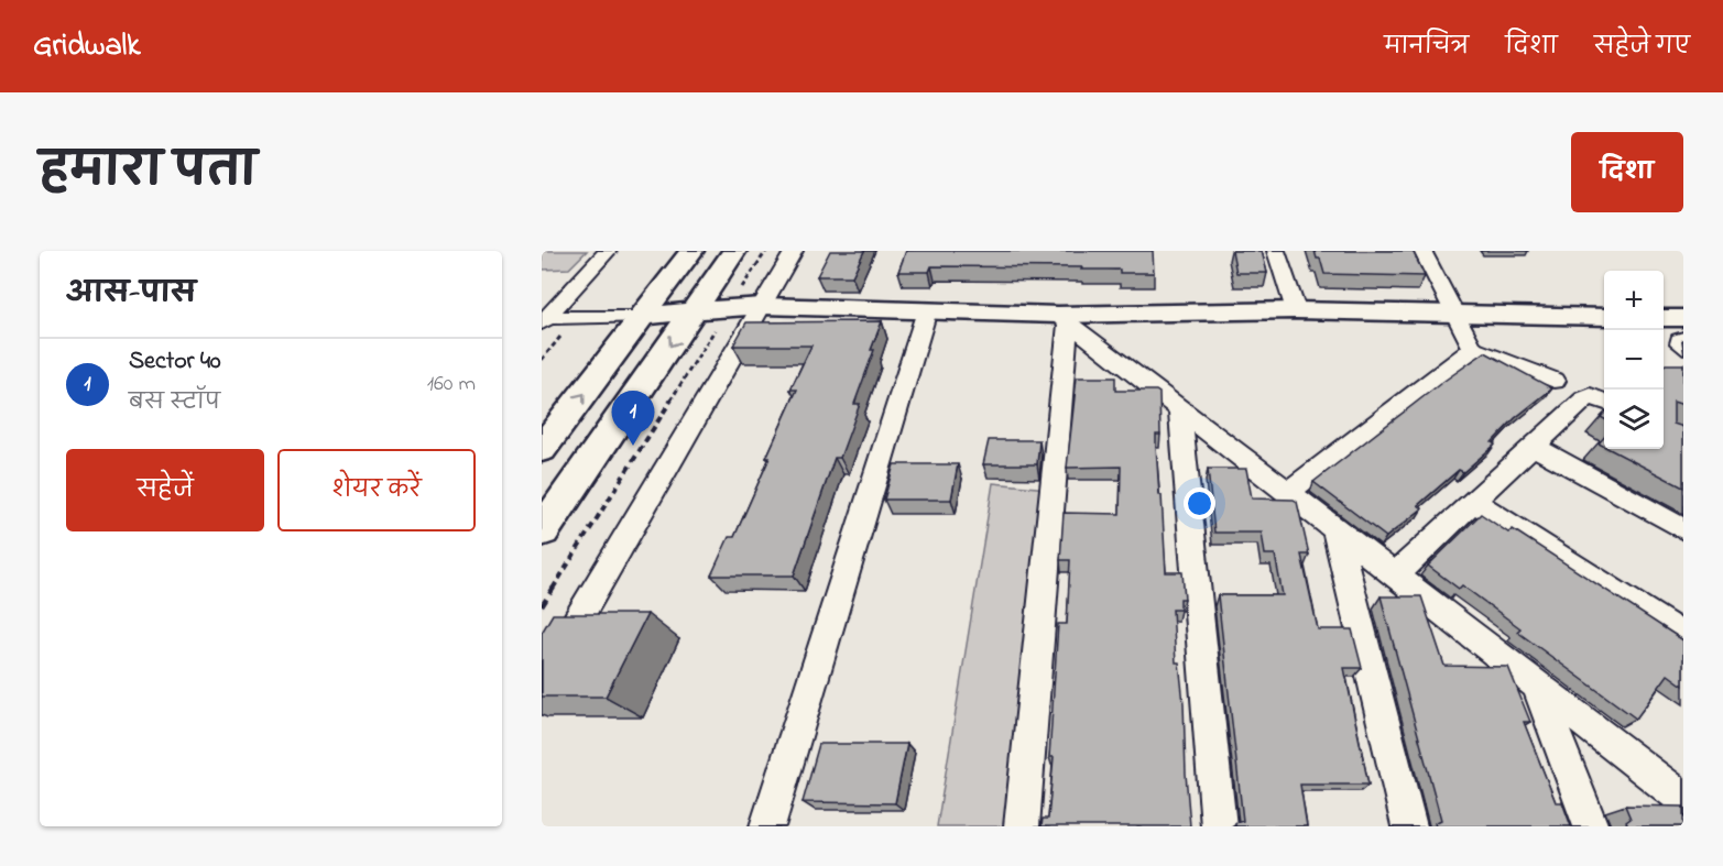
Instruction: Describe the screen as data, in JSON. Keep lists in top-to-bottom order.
{
  "page": {
    "header": "Gridwalk",
    "nav": ["मानचित्र", "दिशा", "सहेजे गए"],
    "title": "हमारा पता",
    "buttons": [
      "दिशा",
      ["सहेजें", "शेयर करें"]
    ],
    "heading": "आस-पास",
    "map_buttons": ["+", "−"],
    "list": [
      {
        "mark": "1",
        "name": "Sector 40",
        "note": "बस स्टॉप",
        "value": "160 m"
      }
    ],
    "pins": "1"
  }
}
